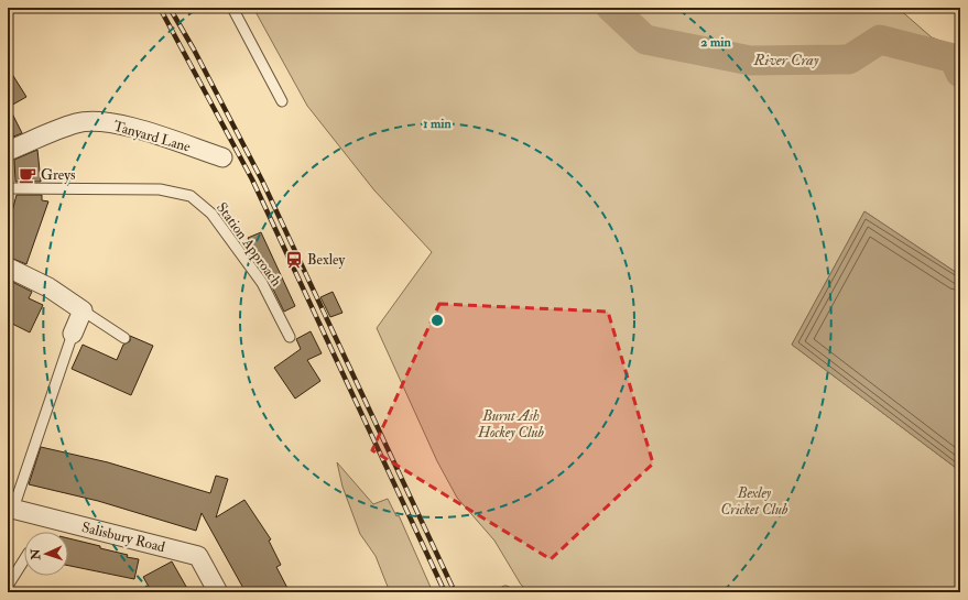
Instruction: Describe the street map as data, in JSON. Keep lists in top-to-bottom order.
{
  "streets": {
    "street": ["Tanyard Lane", "Salisbury Road"],
    "lane": ["Station Approach"]
  },
  "water": ["River Cray"],
  "parks": ["Burnt Ash Hockey Club", "Bexley Cricket Club"],
  "places": {
    "cafe": ["Greys"],
    "station": ["Bexley"]
  },
  "north": "left",
  "rings": ["2 min", "1 min"]
}
